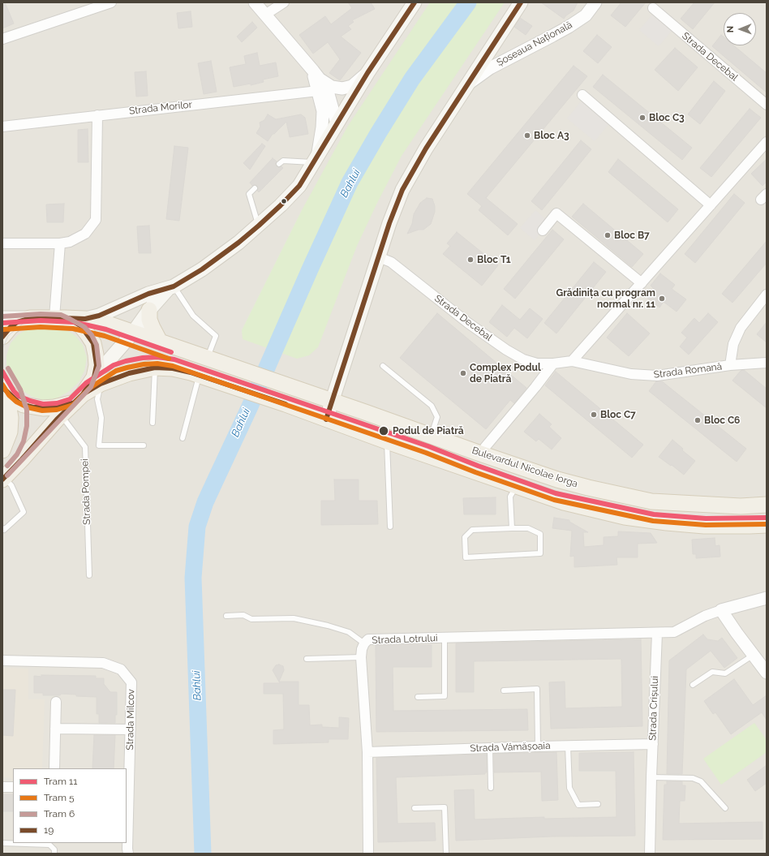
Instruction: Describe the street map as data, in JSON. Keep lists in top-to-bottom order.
{
  "streets": {
    "main road": ["Șoseaua Națională", "Bulevardul Nicolae Iorga"],
    "street": [
      "Strada Decebal",
      "Strada Morilor",
      "Strada Romană",
      "Strada Lotrului",
      "Strada Crișului",
      "Strada Milcov",
      "Strada Vămășoaia"
    ],
    "lane": ["Strada Pompei"]
  },
  "crossings": [
    ["Șoseaua Națională", "Strada Decebal"],
    ["Șoseaua Națională", "Bulevardul Nicolae Iorga"],
    ["Strada Decebal", "Strada Romană"],
    ["Strada Lotrului", "Strada Crișului"],
    ["Strada Lotrului", "Strada Vămășoaia"],
    ["Strada Crișului", "Strada Vămășoaia"]
  ],
  "water": ["Bahlui"],
  "places": [
    "Bloc C3",
    "Bloc A3",
    "Bloc B7",
    "Bloc T1",
    "Grădinița cu program normal nr. 11",
    "Complex Podul de Piatră",
    "Bloc C7",
    "Bloc C6",
    "Podul de Piatră"
  ],
  "lines": [
    "transit line 19",
    "tram line 6",
    "tram line 11",
    "tram line 5"
  ],
  "legend": [
    "Tram 11",
    "Tram 5",
    "Tram 6",
    "19"
  ],
  "north": "left"
}
